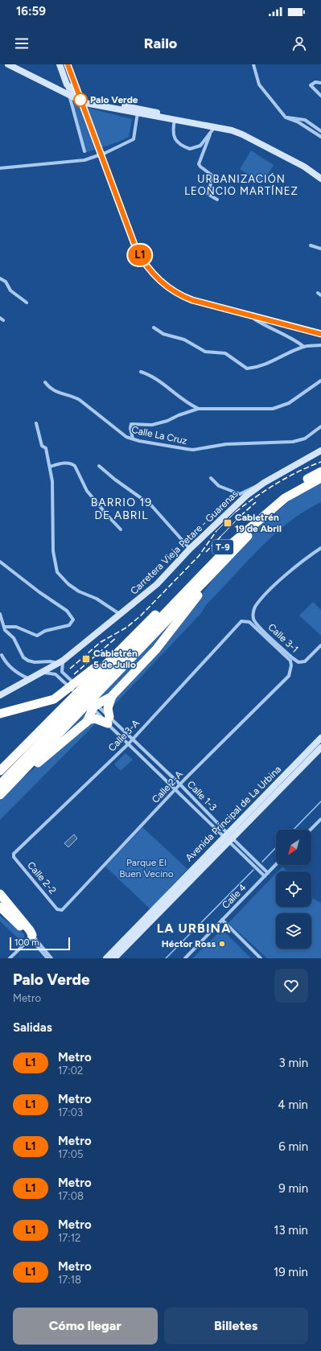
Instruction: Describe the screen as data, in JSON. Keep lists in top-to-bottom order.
{
  "streets": {
    "highway": ["T-9"],
    "street": [
      "Calle La Cruz",
      "Carretera Vieja Petare - Guarenas",
      "Calle 3-1",
      "Calle 3-A",
      "Calle 2-A",
      "Calle 1-3",
      "Avenida Principal de La Urbina",
      "Calle 2-2",
      "Calle 4"
    ]
  },
  "crossings": [
    ["Calle 3-A", "Calle 2-A"],
    ["Calle 3-A", "Calle 1-3"],
    ["Calle 3-A", "Calle 2-2"],
    ["Calle 2-A", "Calle 1-3"],
    ["Calle 2-A", "Calle 2-2"],
    ["Calle 1-3", "Avenida Principal de La Urbina"],
    ["Calle 1-3", "Calle 4"]
  ],
  "districts": ["URBANIZACIÓN LEONCIO MARTÍNEZ", "BARRIO 19 DE ABRIL", "LA URBINA"],
  "parks": ["Parque El Buen Vecino"],
  "places": {
    "other": ["Palo Verde", "Héctor Ross"],
    "transit": ["Cabletrén 19 de Abril", "Cabletrén 5 de Julio"]
  },
  "lines": ["metro line L1"],
  "scale_bar": "100 m",
  "north": "bottom left",
  "page": {
    "status": "16:59",
    "header": "Railo",
    "on_map": "L1",
    "scale": "100 m",
    "heading": [
      ["Palo Verde", "Metro"],
      "Salidas"
    ],
    "list": [
      {
        "mark": "L1",
        "name": "Metro",
        "note": "17:02",
        "value": "3 min"
      },
      {
        "mark": "L1",
        "name": "Metro",
        "note": "17:03",
        "value": "4 min"
      },
      {
        "mark": "L1",
        "name": "Metro",
        "note": "17:05",
        "value": "6 min"
      },
      {
        "mark": "L1",
        "name": "Metro",
        "note": "17:08",
        "value": "9 min"
      },
      {
        "mark": "L1",
        "name": "Metro",
        "note": "17:12",
        "value": "13 min"
      },
      {
        "mark": "L1",
        "name": "Metro",
        "note": "17:18",
        "value": "19 min"
      }
    ],
    "buttons": ["Cómo llegar", "Billetes"]
  }
}
